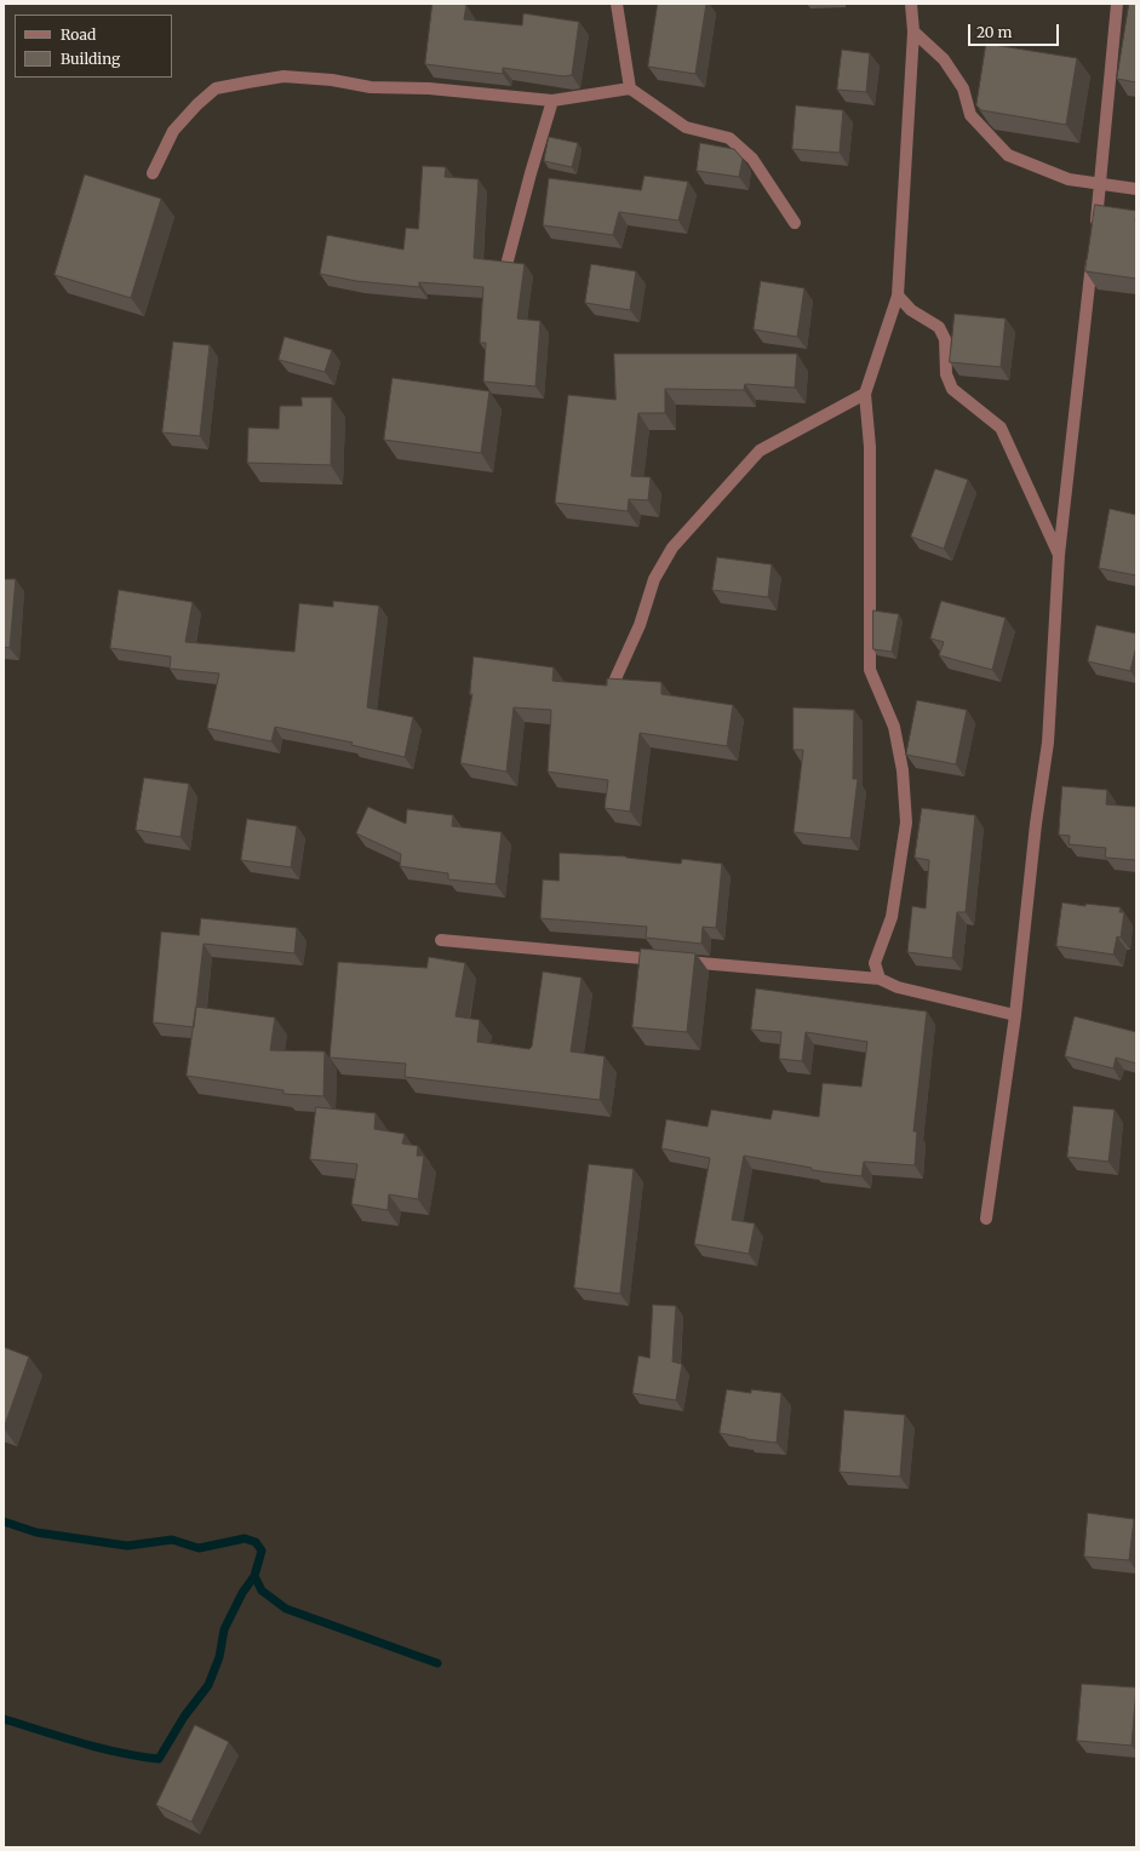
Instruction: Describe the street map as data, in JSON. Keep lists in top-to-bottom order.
{
  "legend": ["Road", "Building"],
  "scale_bar": "20 m"
}
